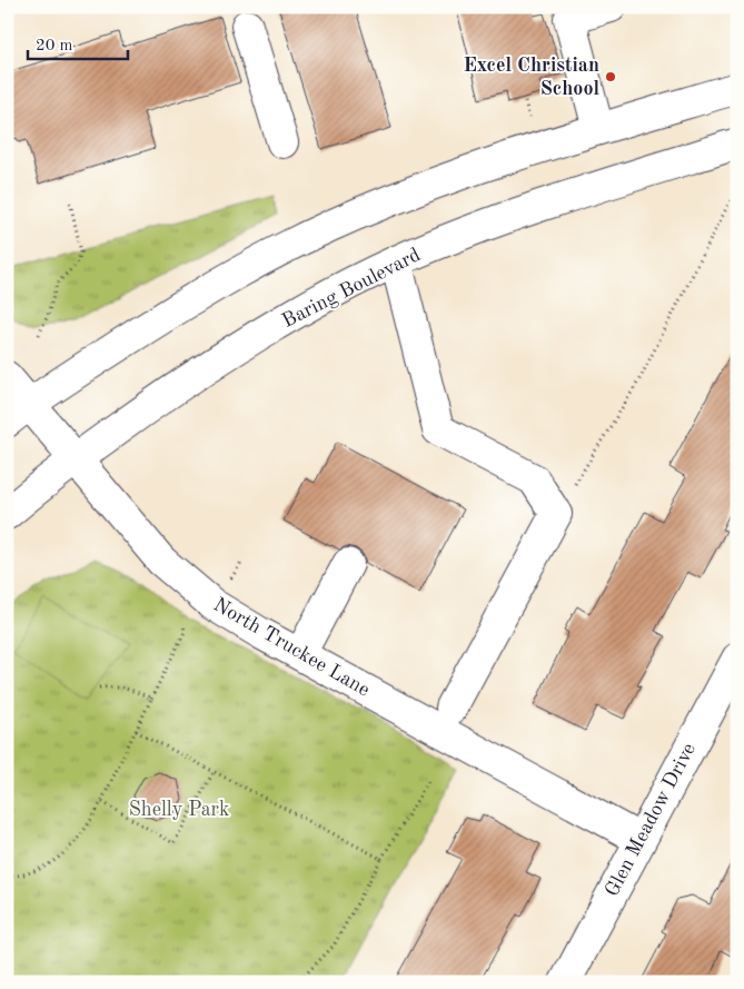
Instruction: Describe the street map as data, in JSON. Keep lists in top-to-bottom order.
{
  "streets": {
    "main road": ["Baring Boulevard", "North Truckee Lane", "Glen Meadow Drive"]
  },
  "crossings": [
    ["Baring Boulevard", "North Truckee Lane"],
    ["North Truckee Lane", "Glen Meadow Drive"]
  ],
  "parks": ["Shelly Park"],
  "places": ["Excel Christian School"],
  "scale_bar": "20 m"
}
